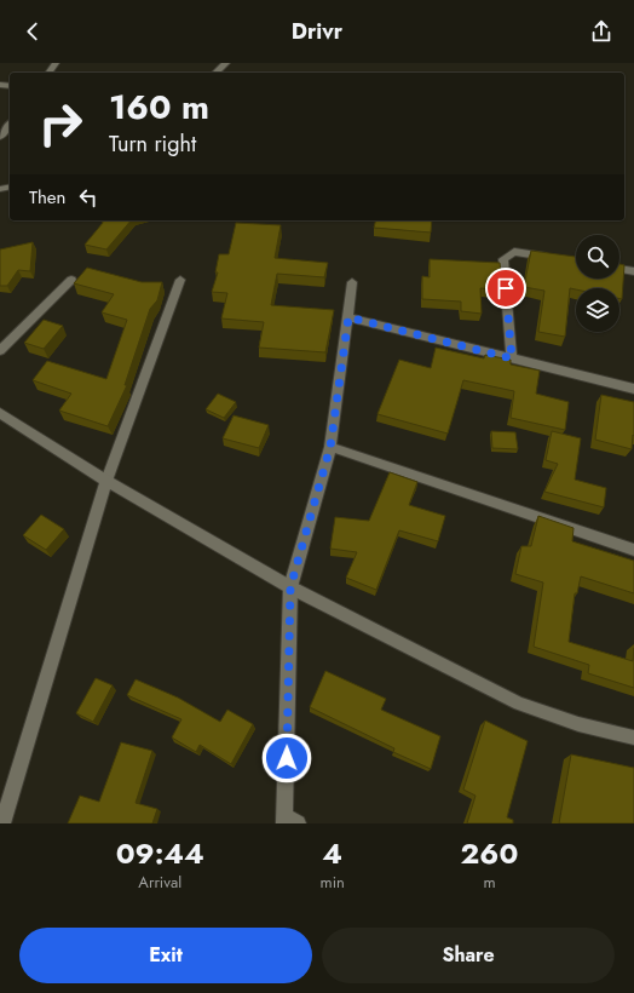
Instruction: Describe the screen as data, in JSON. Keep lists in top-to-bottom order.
{
  "page": {
    "header": "Drivr",
    "turn": ["160 m", "Turn right"],
    "then": "Then",
    "eta": [
      "09:44",
      "Arrival",
      "4",
      "min",
      "260",
      "m"
    ],
    "buttons": ["Exit", "Share"]
  }
}
